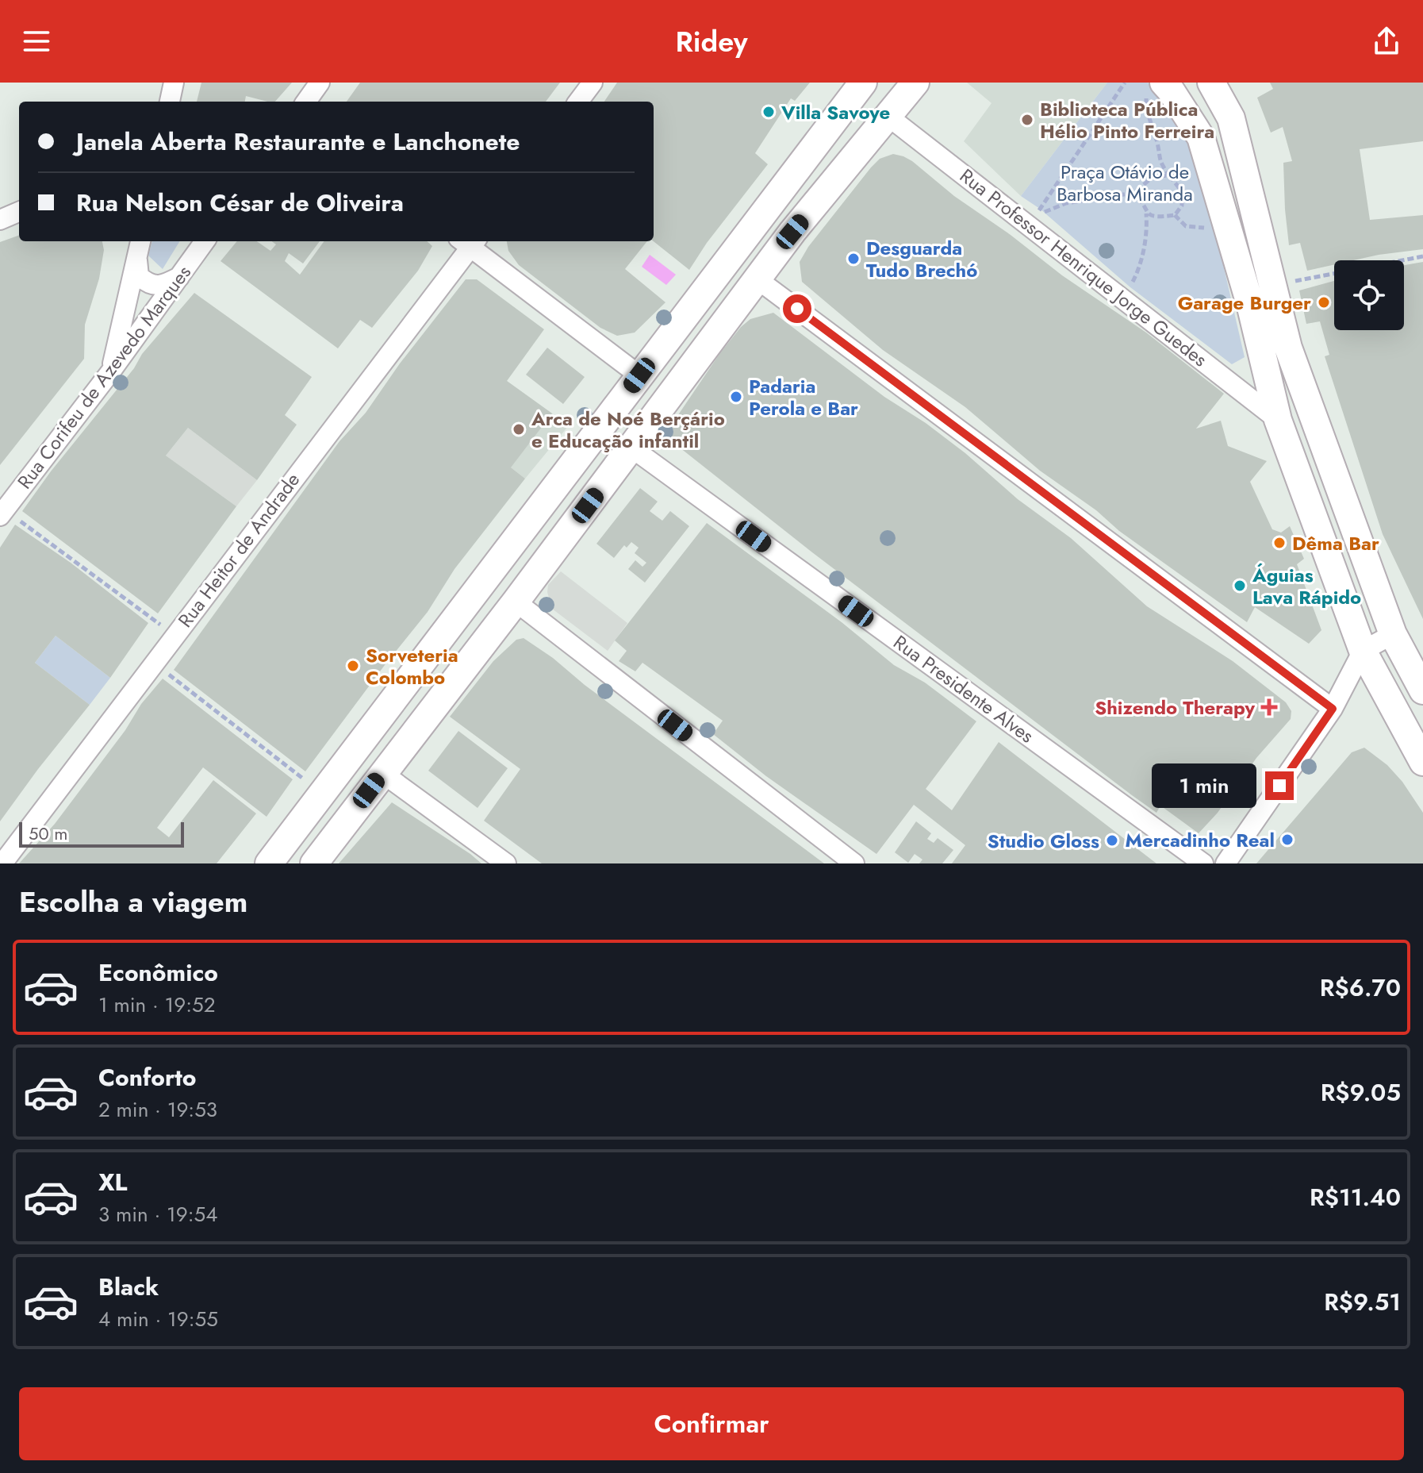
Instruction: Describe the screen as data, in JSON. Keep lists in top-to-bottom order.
{
  "streets": {
    "street": [
      "Rua Professor Henrique Jorge Guedes",
      "Rua Corifeu de Azevedo Marques",
      "Rua Heitor de Andrade",
      "Rua Presidente Alves"
    ]
  },
  "parks": ["Praça Otávio de Barbosa Miranda"],
  "places": {
    "other": [
      "Villa Savoye",
      "Biblioteca Pública Hélio Pinto Ferreira",
      "Desguarda Tudo Brechó",
      "Garage Burger",
      "Padaria Perola e Bar",
      "Arca de Noé Berçário e Educação infantil",
      "Dêma Bar",
      "Águias Lava Rápido",
      "Sorveteria Colombo",
      "Mercadinho Real",
      "Studio Gloss"
    ],
    "health": ["Shizendo Therapy"]
  },
  "scale_bar": "50 m",
  "page": {
    "header": "Ridey",
    "banner": ["Janela Aberta Restaurante e Lanchonete", "Rua Nelson César de Oliveira"],
    "bubble": "1 min",
    "scale": "50 m",
    "heading": "Escolha a viagem",
    "list": [
      {
        "name": "Econômico",
        "note": "1 min · 19:52",
        "value": "R$6.70"
      },
      {
        "name": "Conforto",
        "note": "2 min · 19:53",
        "value": "R$9.05"
      },
      {
        "name": "XL",
        "note": "3 min · 19:54",
        "value": "R$11.40"
      },
      {
        "name": "Black",
        "note": "4 min · 19:55",
        "value": "R$9.51"
      }
    ],
    "buttons": "Confirmar"
  }
}
